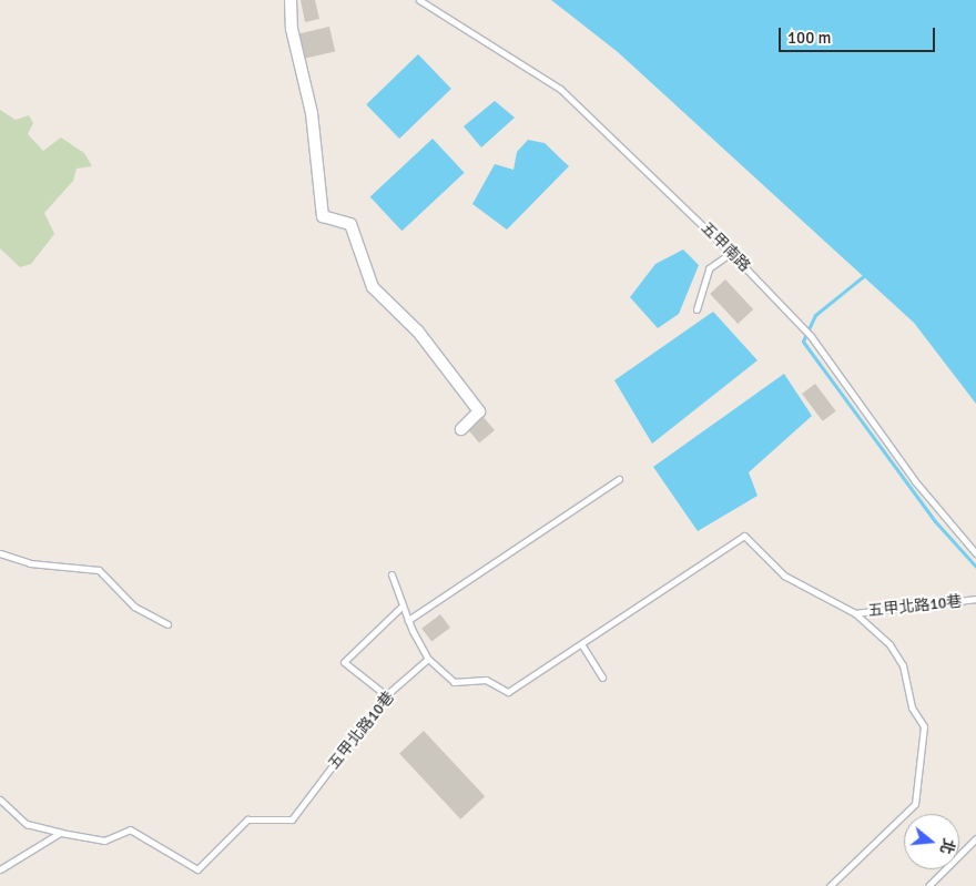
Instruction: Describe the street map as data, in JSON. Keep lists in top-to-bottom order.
{
  "streets": {
    "lane": ["五甲南路", "五甲北路10巷"]
  },
  "scale_bar": "100 m",
  "north": "right"
}
